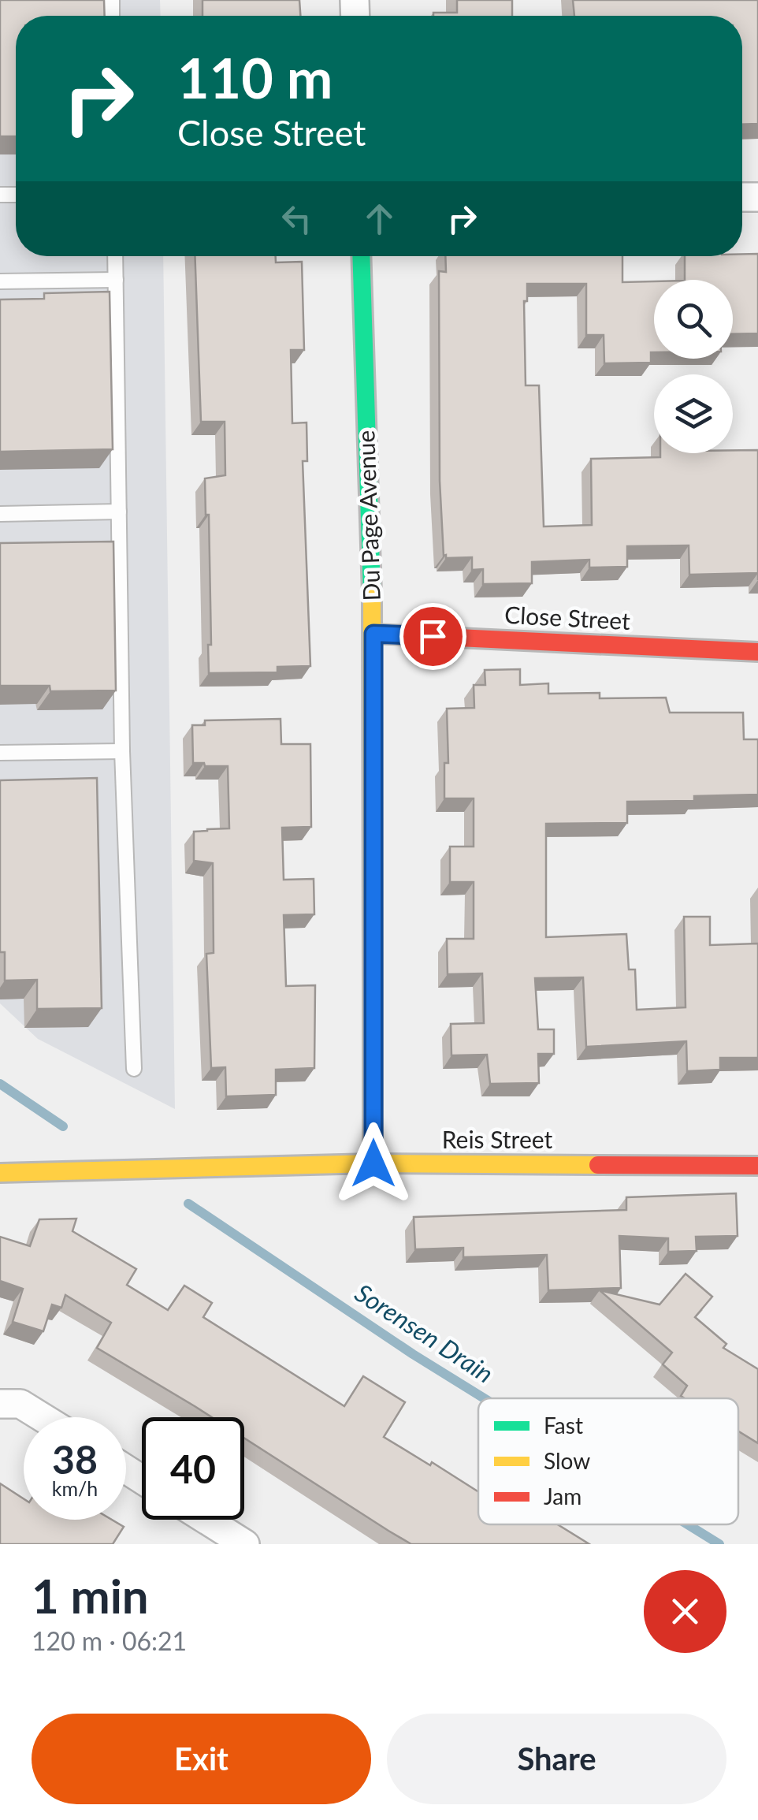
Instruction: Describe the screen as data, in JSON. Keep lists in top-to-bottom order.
{
  "streets": {
    "street": ["Du Page Avenue", "Close Street", "Reis Street"]
  },
  "crossings": [
    ["Du Page Avenue", "Close Street"],
    ["Du Page Avenue", "Reis Street"]
  ],
  "water": ["Sorensen Drain"],
  "legend": ["Fast", "Slow", "Jam"],
  "page": {
    "turn": ["110 m", "Close Street"],
    "speed": "38 km/h",
    "limit": "40",
    "heading": ["1 min", "120 m · 06:21"],
    "buttons": ["Exit", "Share"]
  }
}
